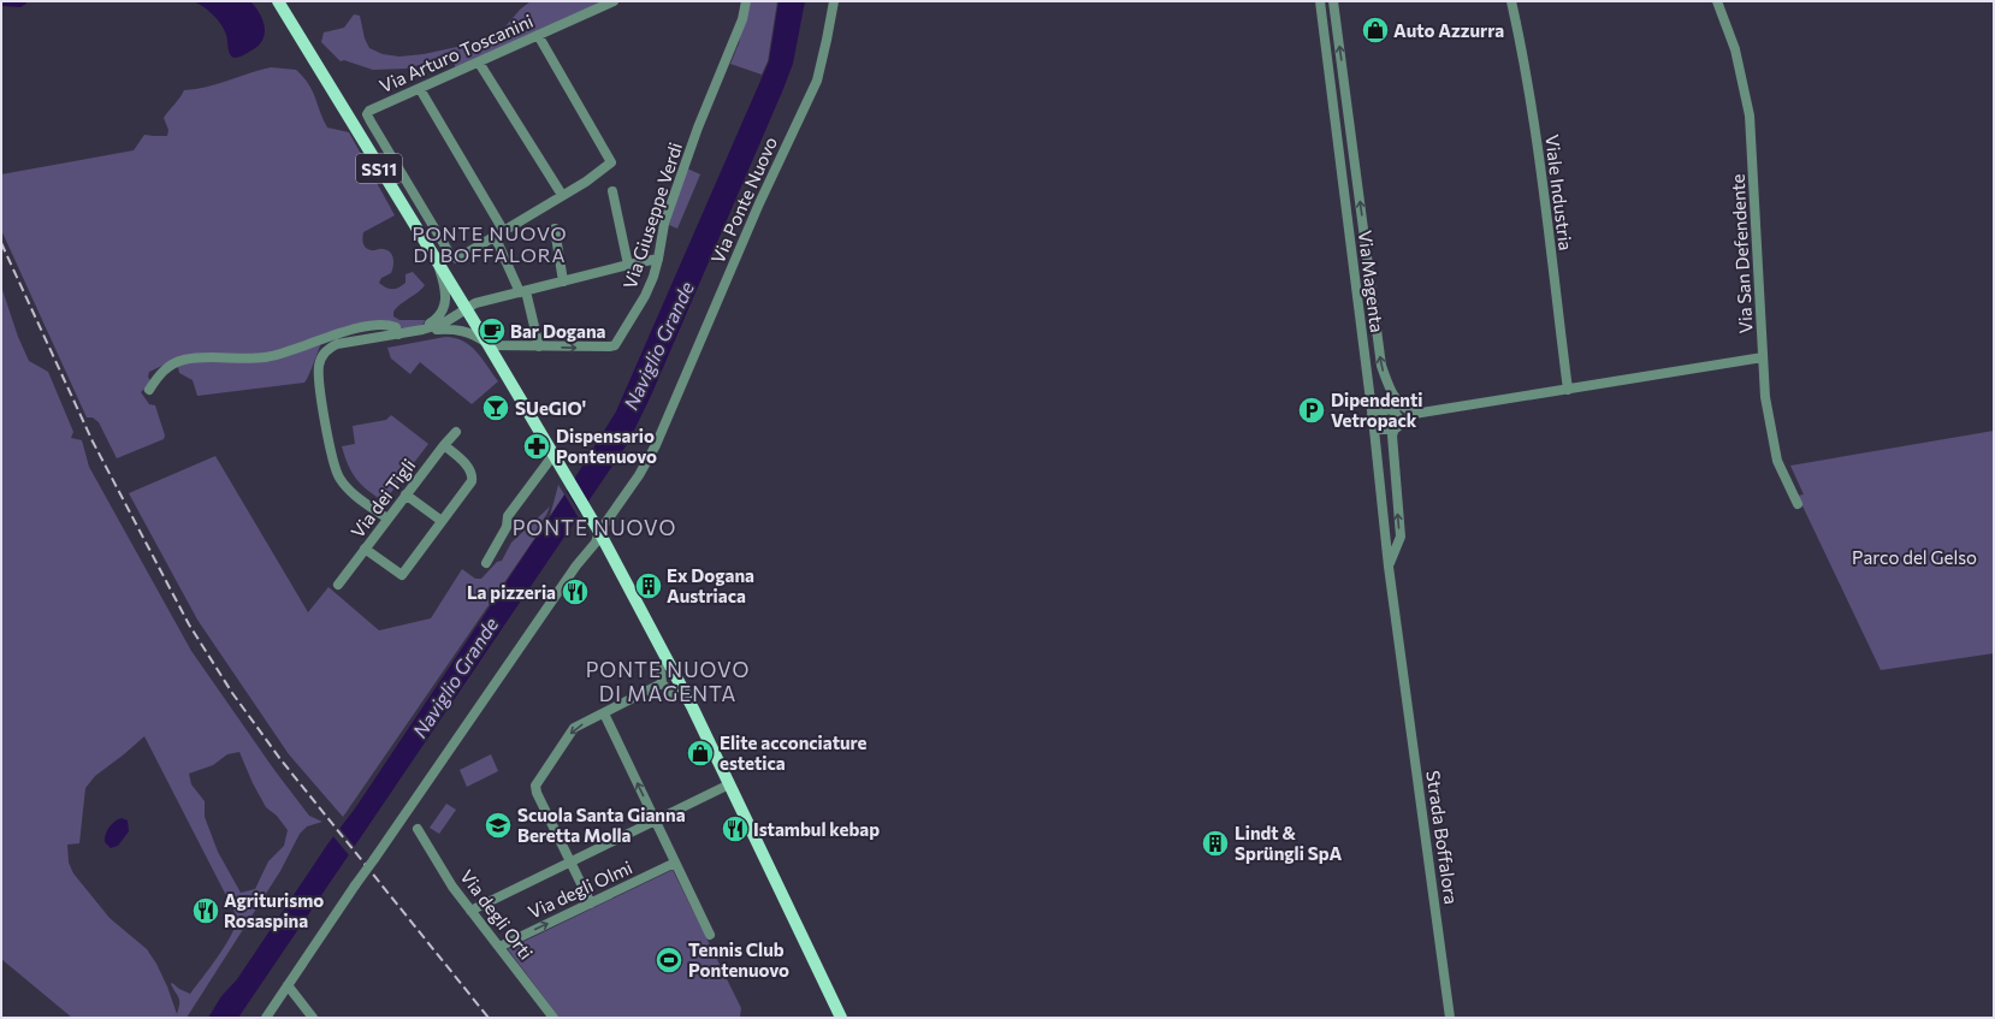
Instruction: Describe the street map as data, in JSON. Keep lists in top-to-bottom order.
{
  "streets": {
    "main road": ["SS11"],
    "street": [
      "Via Arturo Toscanini",
      "Viale Industria",
      "Via Ponte Nuovo",
      "Via Giuseppe Verdi",
      "Via San Defendente",
      "Via Magenta",
      "Via dei Tigli",
      "Strada Boffalora",
      "Via degli Olmi",
      "Via degli Orti"
    ]
  },
  "crossings": [
    ["SS11", "Via Ponte Nuovo"],
    ["SS11", "Via Giuseppe Verdi"],
    ["SS11", "Via degli Olmi"],
    ["Via Magenta", "Strada Boffalora"],
    ["Via degli Olmi", "Via degli Orti"]
  ],
  "districts": ["PONTE NUOVO DI BOFFALORA", "PONTE NUOVO", "PONTE NUOVO DI MAGENTA"],
  "water": ["Naviglio Grande"],
  "parks": ["Parco del Gelso"],
  "places": {
    "shop": ["Auto Azzurra", "Elite acconciature estetica"],
    "cafe": ["Bar Dogana"],
    "bar": ["SUeGIO'"],
    "parking": ["Dipendenti Vetropack"],
    "pharmacy": ["Dispensario Pontenuovo"],
    "building": ["Ex Dogana Austriaca", "Lindt & Sprüngli SpA"],
    "restaurant": ["La pizzeria", "Istambul kebap", "Agriturismo Rosaspina"],
    "school or university": ["Scuola Santa Gianna Beretta Molla"],
    "sports": ["Tennis Club Pontenuovo"]
  }
}
